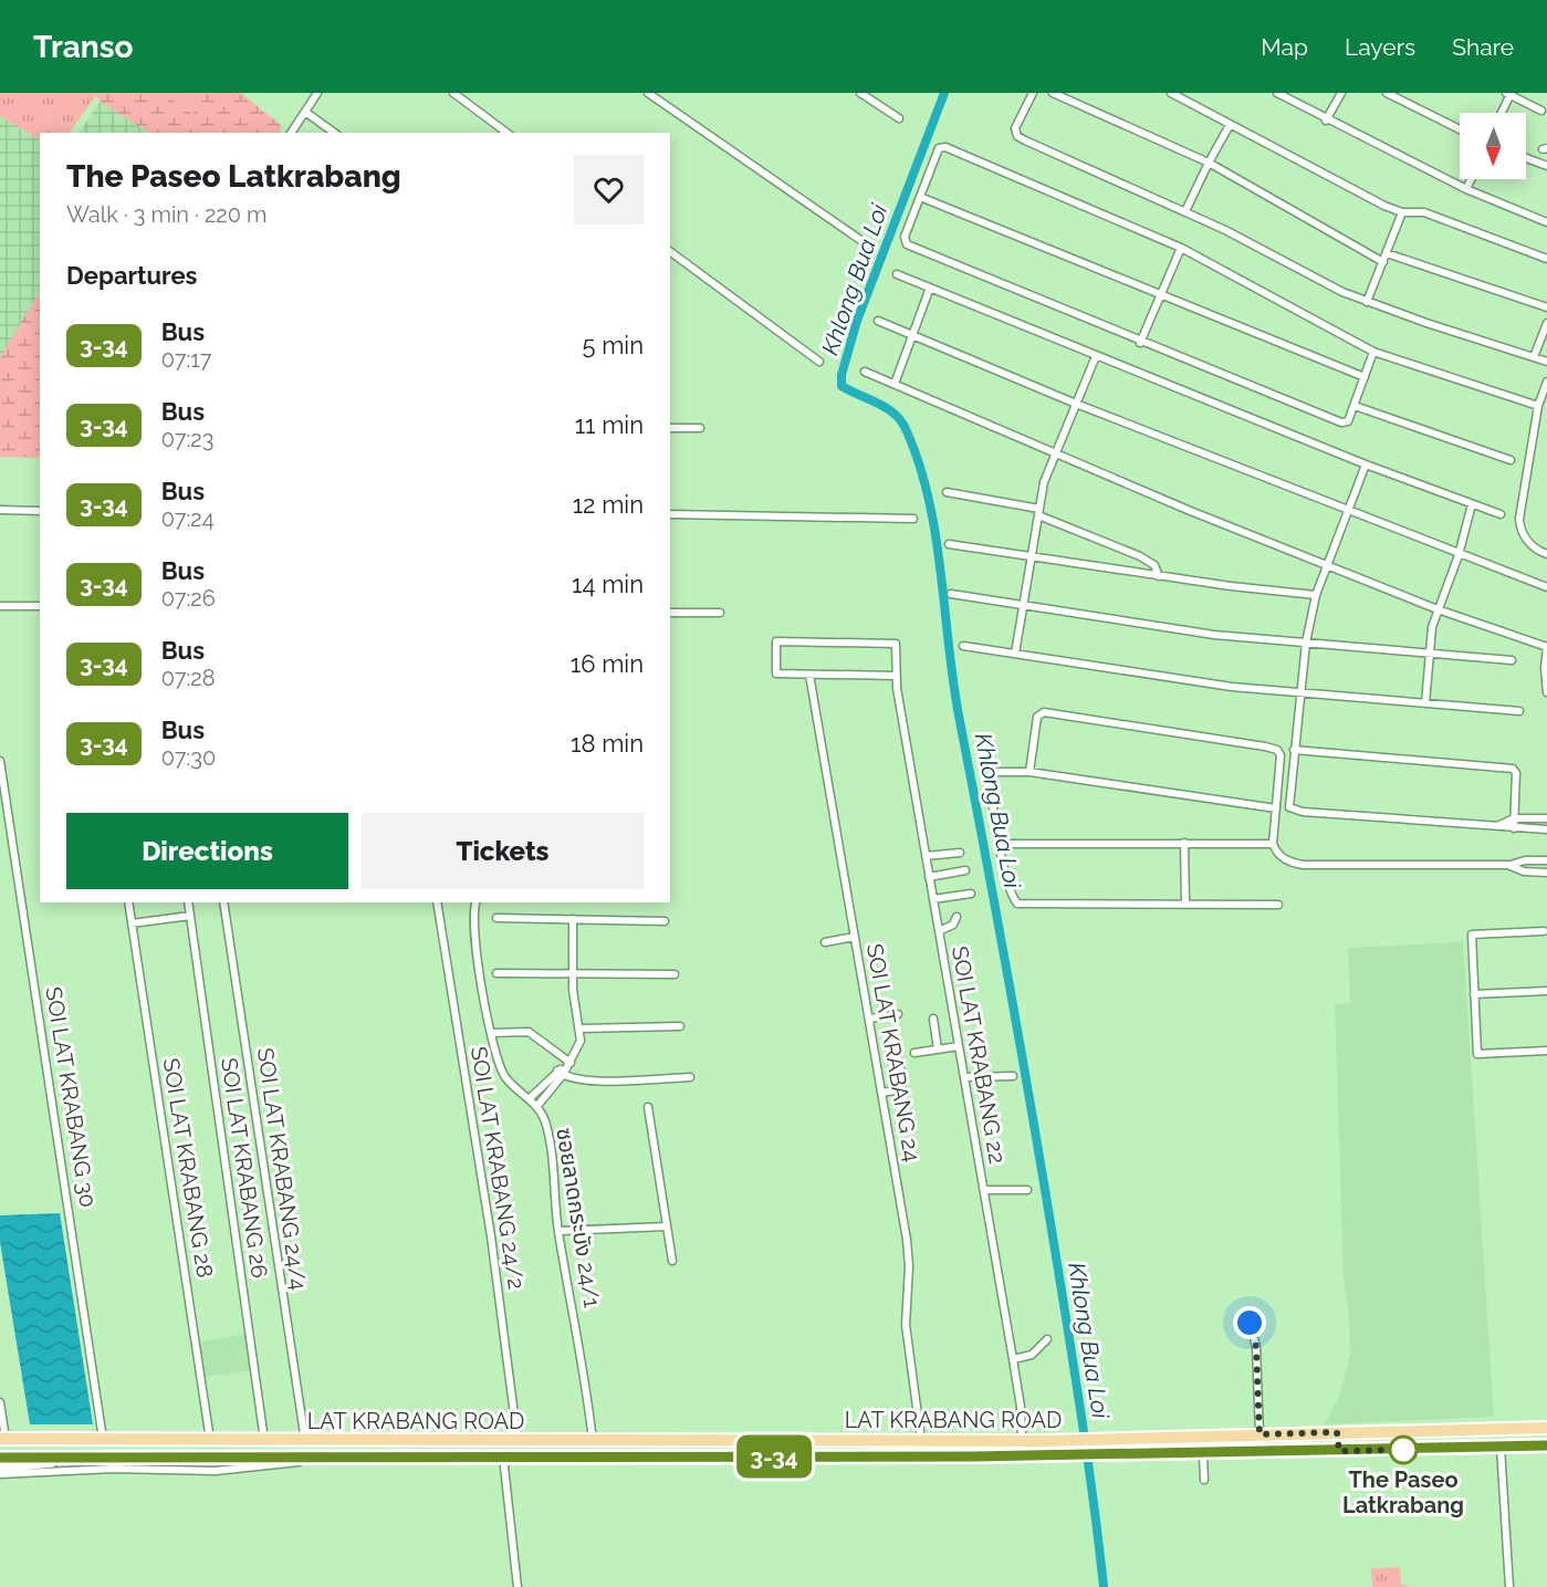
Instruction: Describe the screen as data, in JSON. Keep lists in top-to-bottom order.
{
  "streets": {
    "main road": ["LAT KRABANG ROAD"],
    "street": [
      "SOI LAT KRABANG 24",
      "SOI LAT KRABANG 22",
      "SOI LAT KRABANG 30",
      "SOI LAT KRABANG 28",
      "SOI LAT KRABANG 26",
      "SOI LAT KRABANG 24/2",
      "SOI LAT KRABANG 24/4",
      "ซอยลาดกระบัง 24/1"
    ]
  },
  "crossings": [
    ["SOI LAT KRABANG 24", "SOI LAT KRABANG 22"],
    ["SOI LAT KRABANG 24", "LAT KRABANG ROAD"],
    ["SOI LAT KRABANG 22", "LAT KRABANG ROAD"],
    ["SOI LAT KRABANG 30", "LAT KRABANG ROAD"],
    ["SOI LAT KRABANG 28", "LAT KRABANG ROAD"],
    ["SOI LAT KRABANG 26", "LAT KRABANG ROAD"],
    ["SOI LAT KRABANG 24/2", "LAT KRABANG ROAD"],
    ["SOI LAT KRABANG 24/4", "LAT KRABANG ROAD"],
    ["ซอยลาดกระบัง 24/1", "LAT KRABANG ROAD"]
  ],
  "water": ["Khlong Bua Loi"],
  "places": ["The Paseo Latkrabang"],
  "lines": ["bus line 3-34"],
  "north": "bottom",
  "page": {
    "header": "Transo",
    "nav": ["Map", "Layers", "Share"],
    "on_map": "3-34",
    "heading": [
      ["The Paseo Latkrabang", "Walk · 3 min · 220 m"],
      "Departures"
    ],
    "list": [
      {
        "mark": "3-34",
        "name": "Bus",
        "note": "07:17",
        "value": "5 min"
      },
      {
        "mark": "3-34",
        "name": "Bus",
        "note": "07:23",
        "value": "11 min"
      },
      {
        "mark": "3-34",
        "name": "Bus",
        "note": "07:24",
        "value": "12 min"
      },
      {
        "mark": "3-34",
        "name": "Bus",
        "note": "07:26",
        "value": "14 min"
      },
      {
        "mark": "3-34",
        "name": "Bus",
        "note": "07:28",
        "value": "16 min"
      },
      {
        "mark": "3-34",
        "name": "Bus",
        "note": "07:30",
        "value": "18 min"
      }
    ],
    "buttons": ["Directions", "Tickets"]
  }
}
